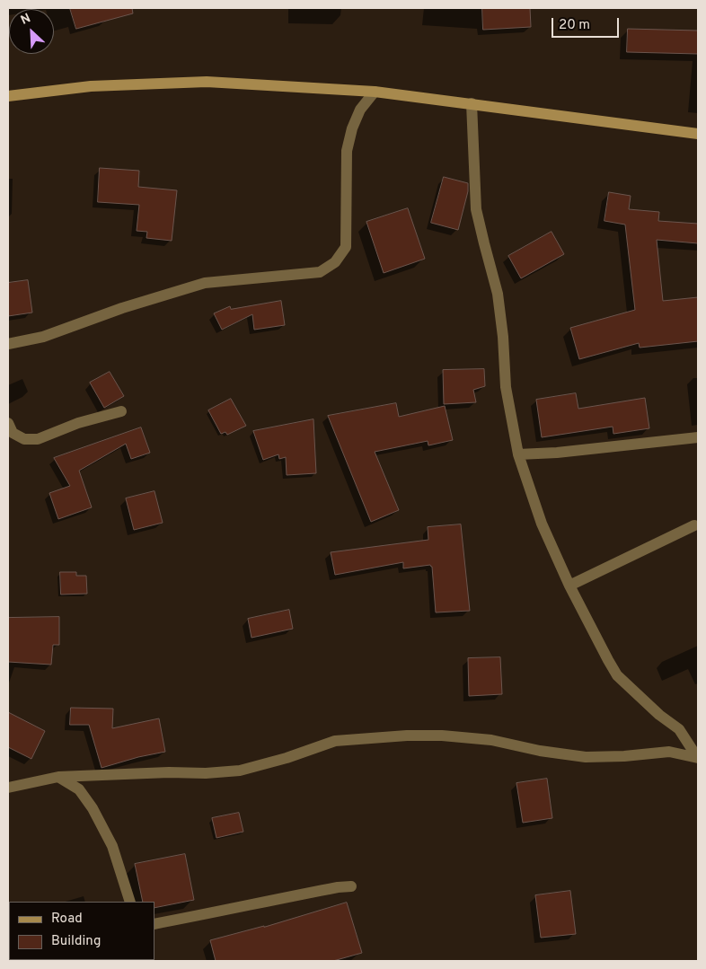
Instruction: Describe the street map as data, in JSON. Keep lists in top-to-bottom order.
{
  "legend": ["Road", "Building"],
  "scale_bar": "20 m",
  "north": "top left"
}
